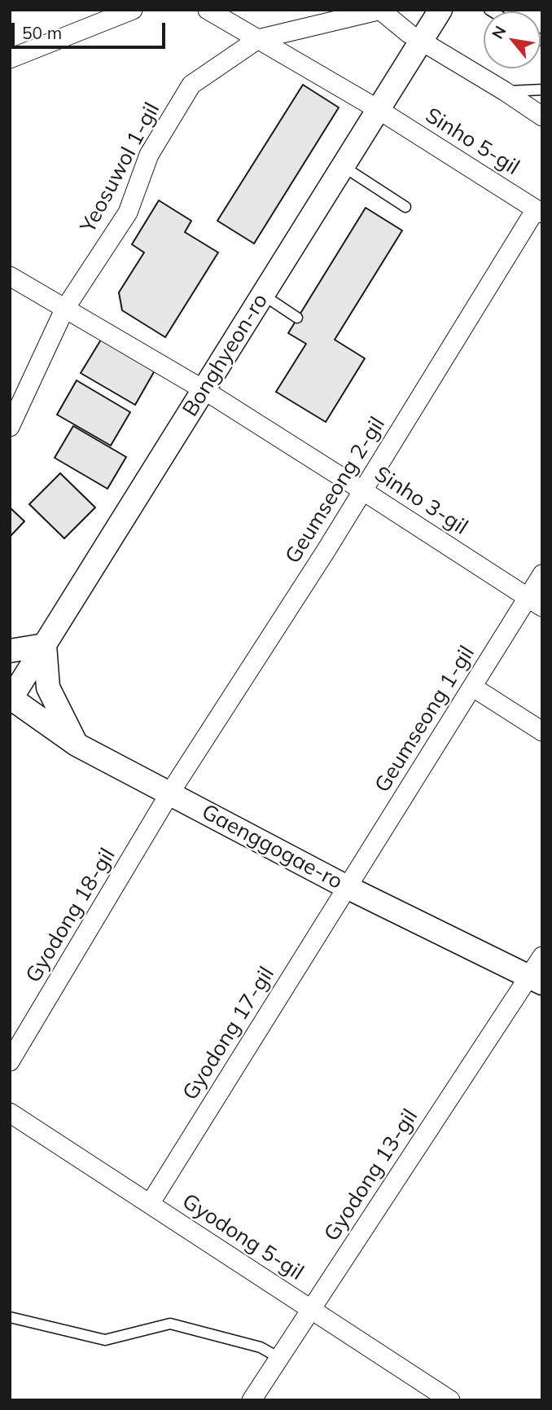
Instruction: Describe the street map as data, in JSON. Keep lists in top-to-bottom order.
{
  "streets": {
    "street": [
      "Sinho 5-gil",
      "Yeosuwol 1-gil",
      "Bonghyeon-ro",
      "Geumseong 2-gil",
      "Sinho 3-gil",
      "Geumseong 1-gil",
      "Gaenggogae-ro",
      "Gyodong 18-gil",
      "Gyodong 17-gil",
      "Gyodong 13-gil",
      "Gyodong 5-gil"
    ]
  },
  "crossings": [
    ["Sinho 5-gil", "Yeosuwol 1-gil"],
    ["Sinho 5-gil", "Bonghyeon-ro"],
    ["Sinho 5-gil", "Geumseong 2-gil"],
    ["Yeosuwol 1-gil", "Sinho 3-gil"],
    ["Bonghyeon-ro", "Sinho 3-gil"],
    ["Bonghyeon-ro", "Gaenggogae-ro"],
    ["Geumseong 2-gil", "Sinho 3-gil"],
    ["Geumseong 2-gil", "Gaenggogae-ro"],
    ["Geumseong 2-gil", "Gyodong 18-gil"],
    ["Sinho 3-gil", "Geumseong 1-gil"],
    ["Geumseong 1-gil", "Gaenggogae-ro"],
    ["Geumseong 1-gil", "Gyodong 17-gil"],
    ["Gaenggogae-ro", "Gyodong 18-gil"],
    ["Gaenggogae-ro", "Gyodong 17-gil"],
    ["Gaenggogae-ro", "Gyodong 13-gil"],
    ["Gyodong 17-gil", "Gyodong 5-gil"],
    ["Gyodong 13-gil", "Gyodong 5-gil"]
  ],
  "scale_bar": "50 m",
  "north": "top left"
}
